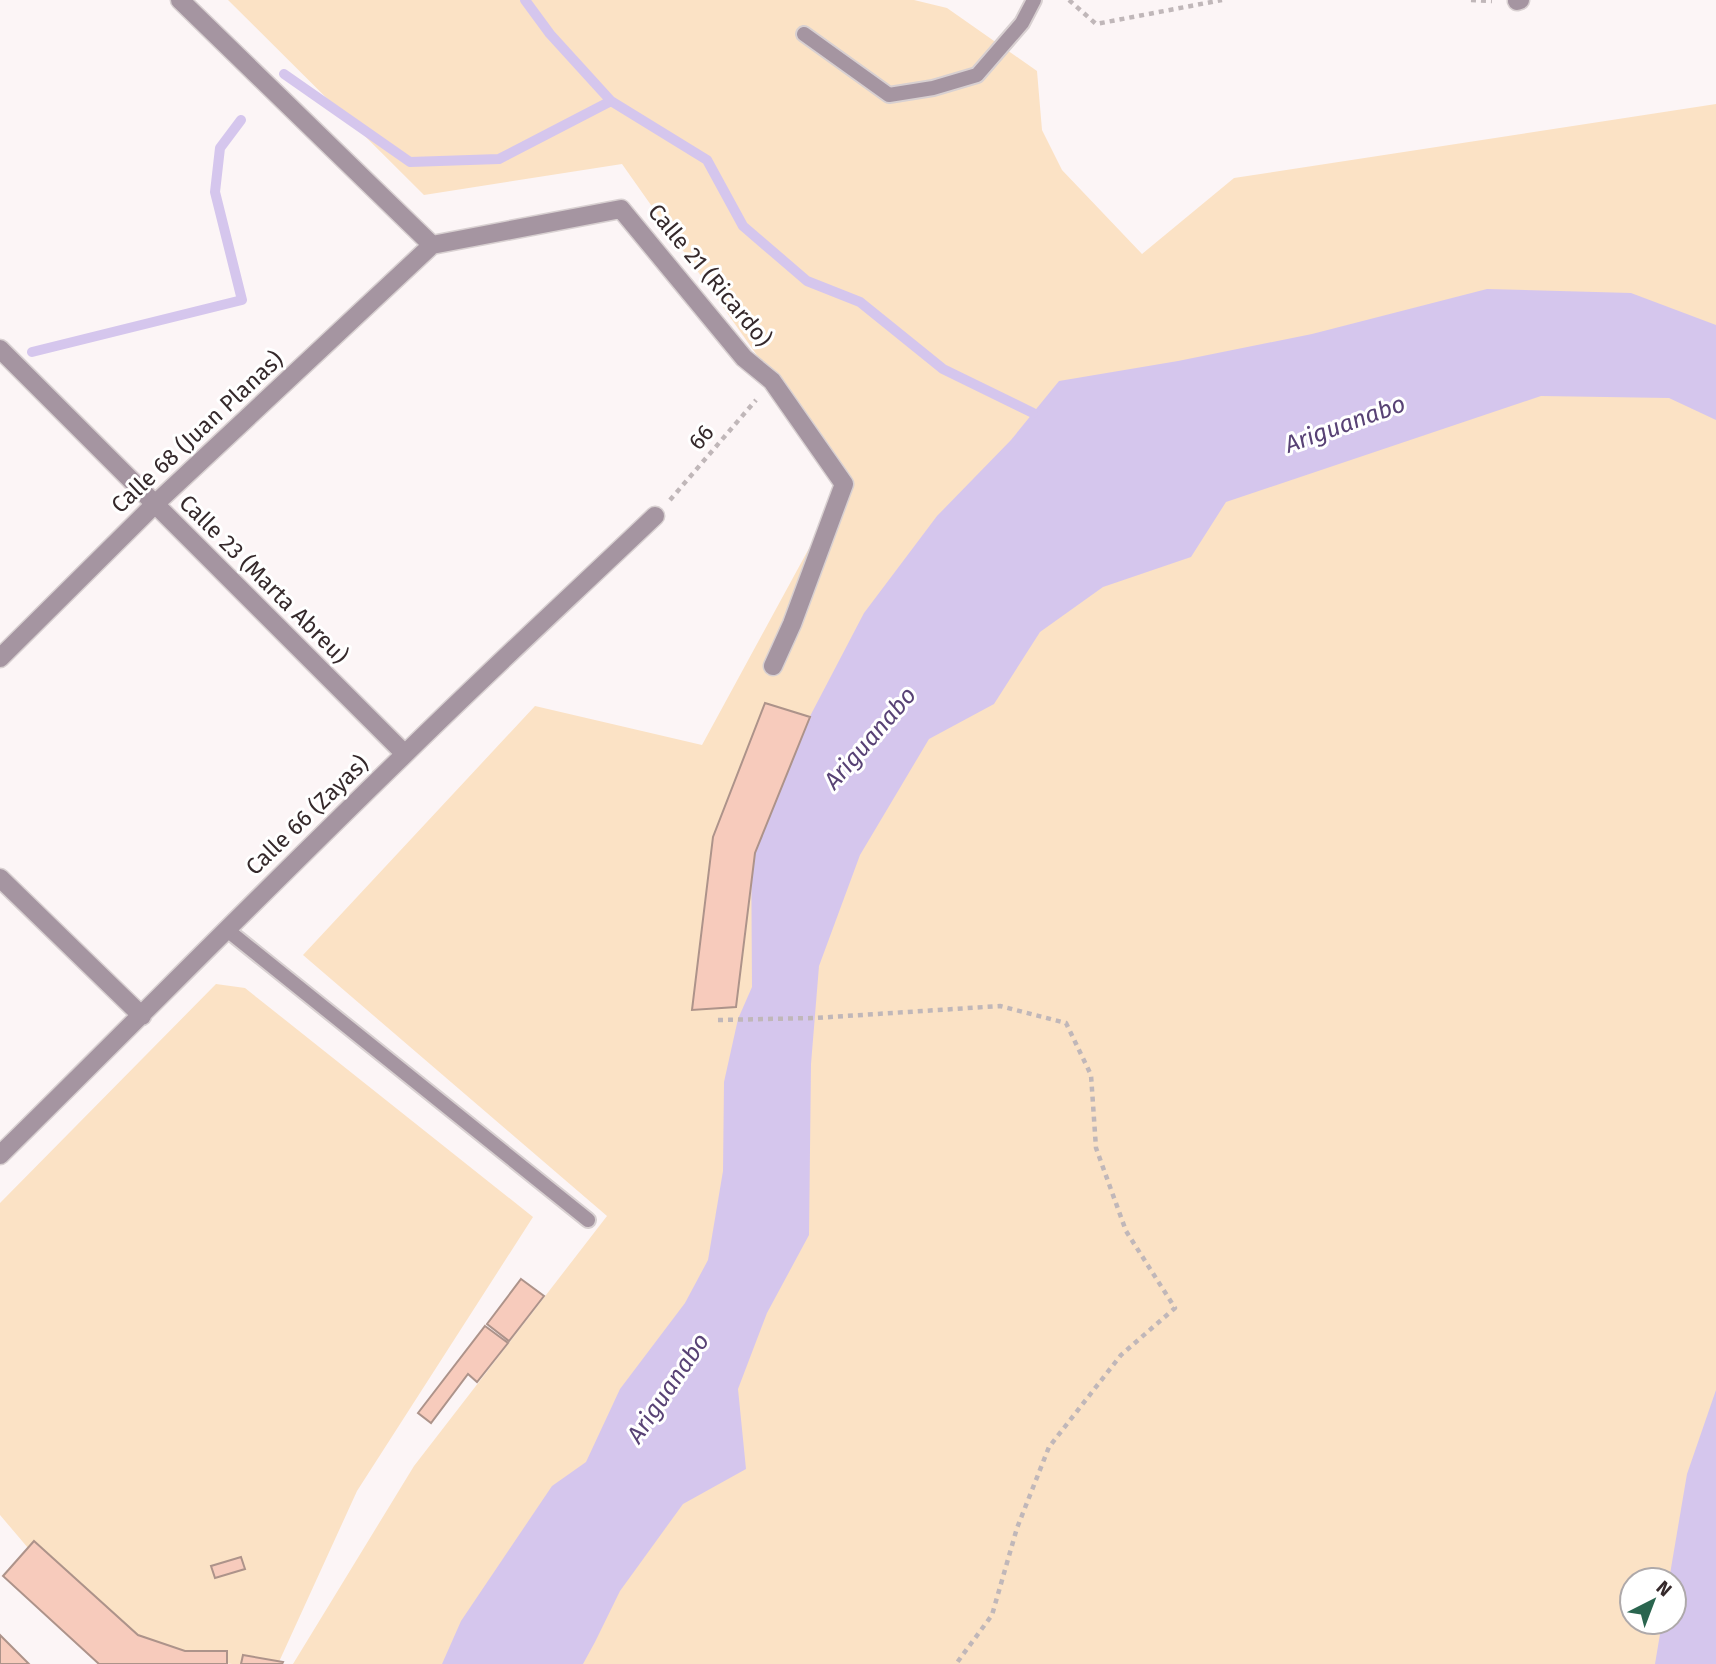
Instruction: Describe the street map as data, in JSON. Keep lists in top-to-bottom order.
{
  "streets": {
    "street": [
      "Calle 21 (Ricardo)",
      "Calle 68 (Juan Planas)",
      "Calle 23 (Marta Abreu)",
      "Calle 66 (Zayas)"
    ],
    "path": ["66"]
  },
  "crossings": [
    ["Calle 21 (Ricardo)", "Calle 68 (Juan Planas)"],
    ["Calle 21 (Ricardo)", "66"],
    ["Calle 68 (Juan Planas)", "Calle 23 (Marta Abreu)"],
    ["66", "Calle 66 (Zayas)"],
    ["Calle 23 (Marta Abreu)", "Calle 66 (Zayas)"]
  ],
  "water": ["Ariguanabo"],
  "north": "top right"
}
